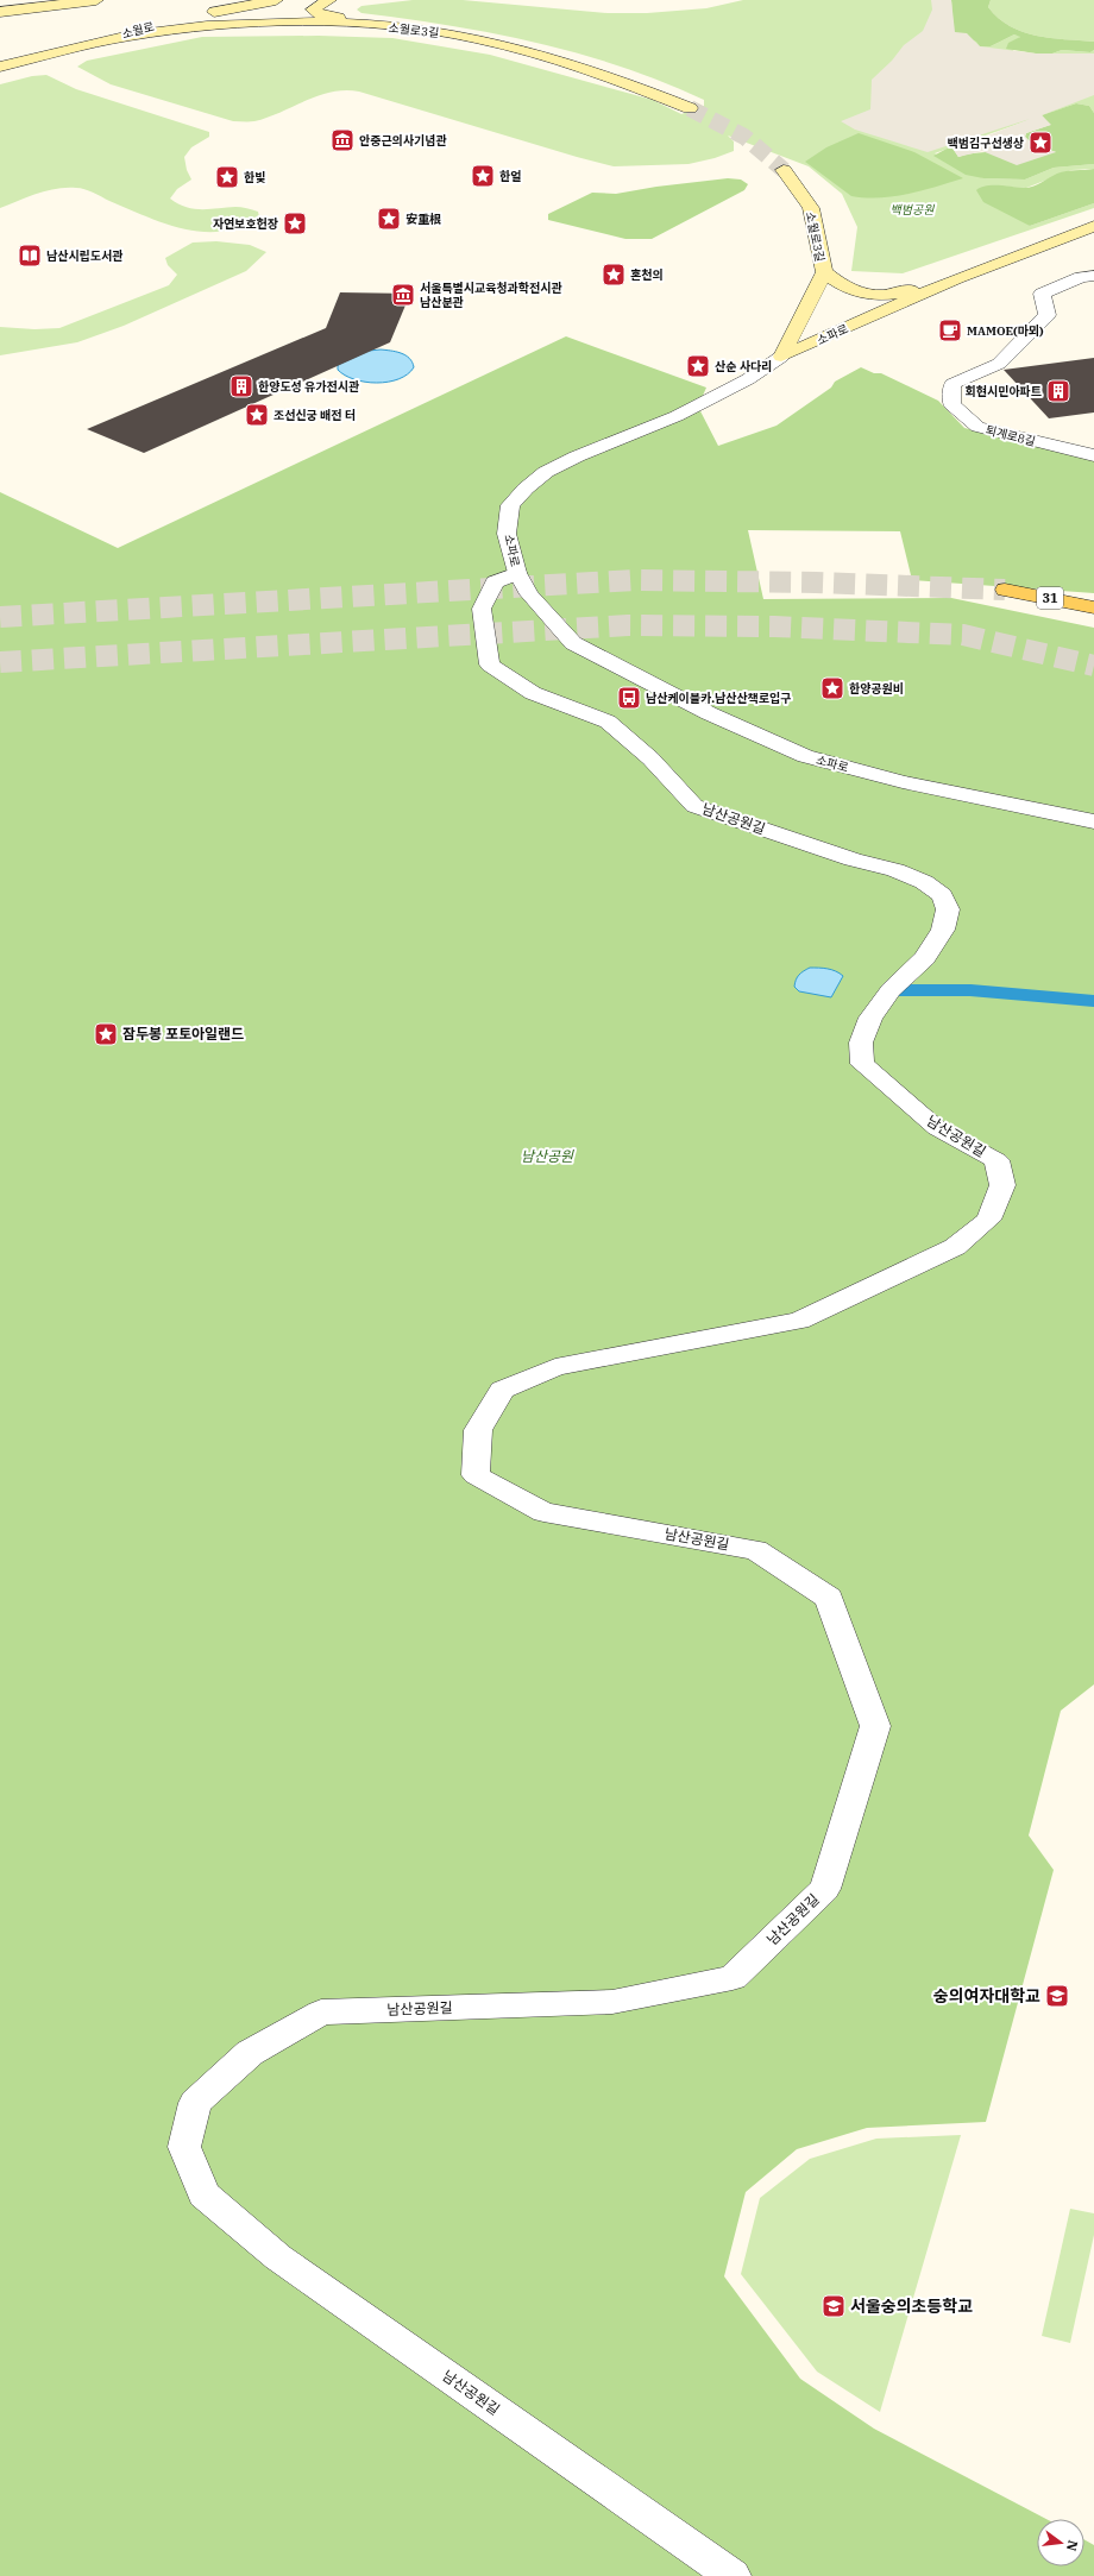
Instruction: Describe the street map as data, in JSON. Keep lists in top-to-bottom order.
{
  "streets": {
    "main road": [
      "소월로",
      "소월로3길",
      "소파로",
      "31"
    ],
    "street": ["퇴계로8길", "남산공원길"]
  },
  "crossings": [
    ["소월로", "소월로3길"],
    ["소월로3길", "소파로"],
    ["소파로", "남산공원길"]
  ],
  "parks": ["백범공원", "남산공원"],
  "places": {
    "museum": ["안중근의사기념관", "서울특별시교육청과학전시관 남산분관"],
    "place": [
      "백범김구선생상",
      "한얼",
      "한빛",
      "安重根",
      "자연보호헌장",
      "혼천의",
      "산순 사다리",
      "조선신궁 배전 터",
      "한양공원비",
      "잠두봉 포토아일랜드"
    ],
    "library": ["남산시립도서관"],
    "cafe": ["MAMOE(마뫼)"],
    "building": ["한양도성 유가전시관", "회현시민아파트"],
    "bus stop": ["남산케이블카.남산산책로입구"],
    "school or university": ["숭의여자대학교", "서울숭의초등학교"]
  },
  "north": "right"
}
